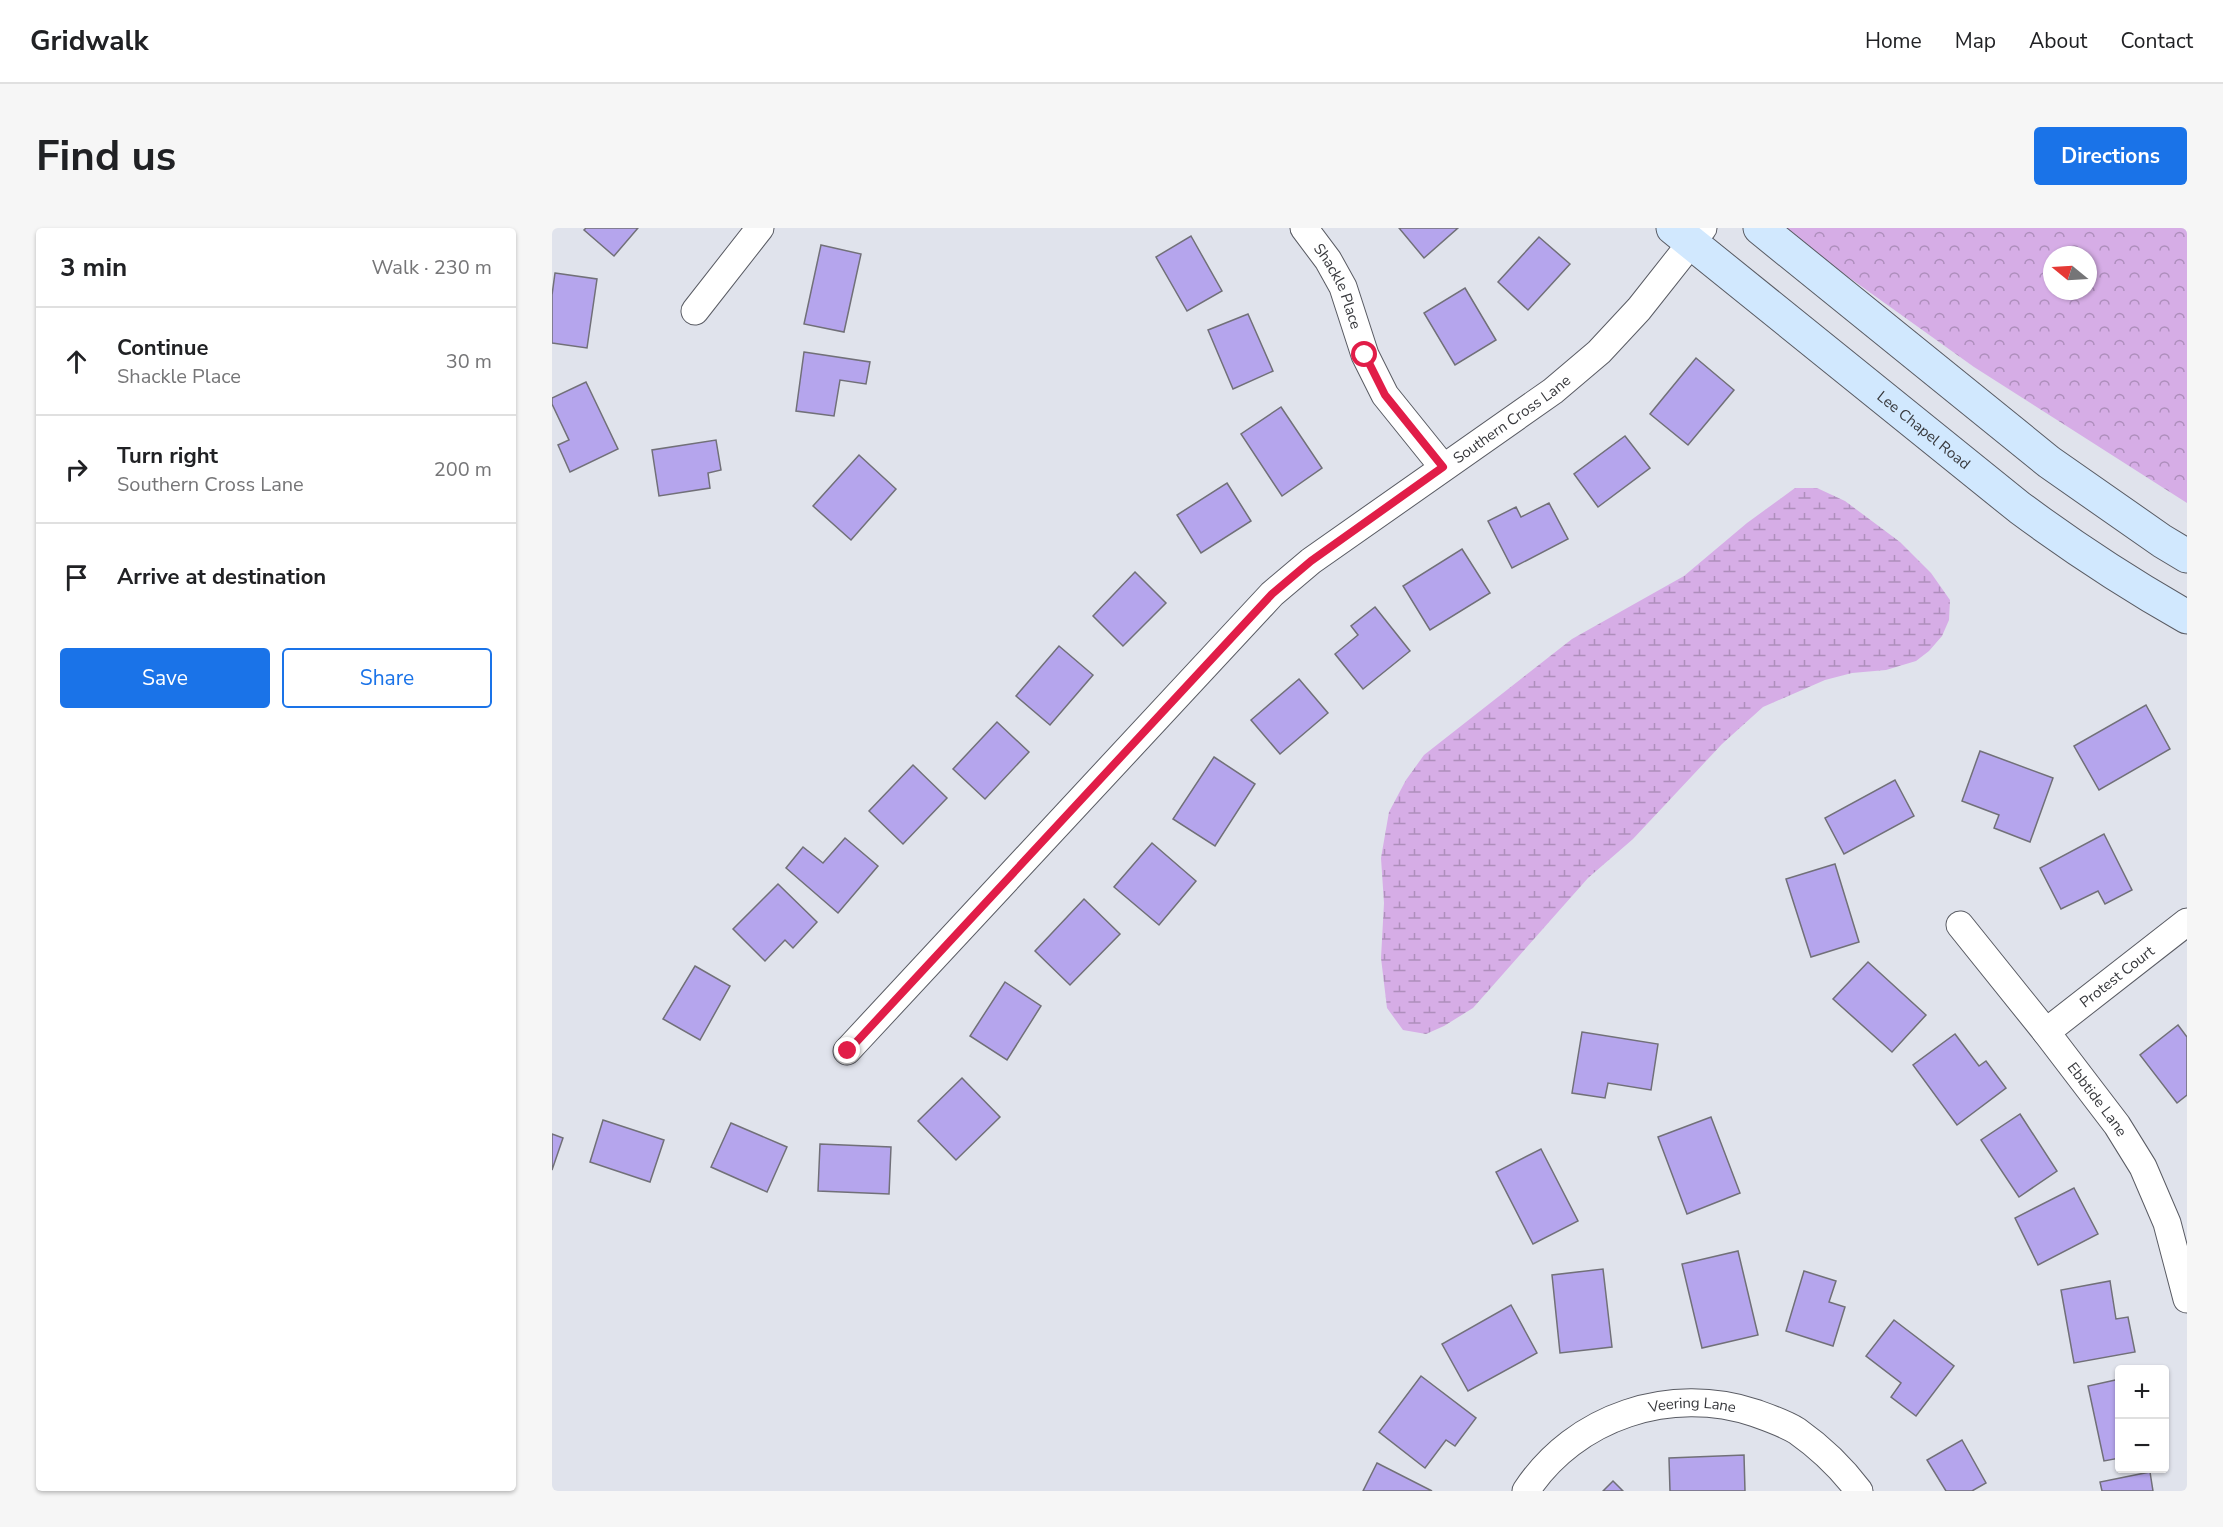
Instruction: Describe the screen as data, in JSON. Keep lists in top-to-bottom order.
{
  "streets": {
    "main road": ["Lee Chapel Road"],
    "street": [
      "Shackle Place",
      "Southern Cross Lane",
      "Protest Court",
      "Ebbtide Lane",
      "Veering Lane"
    ]
  },
  "crossings": [
    ["Shackle Place", "Southern Cross Lane"],
    ["Southern Cross Lane", "Lee Chapel Road"],
    ["Protest Court", "Ebbtide Lane"]
  ],
  "north": "left",
  "page": {
    "header": "Gridwalk",
    "nav": [
      "Home",
      "Map",
      "About",
      "Contact"
    ],
    "buttons": [
      "Directions",
      ["Save", "Share"]
    ],
    "title": "Find us",
    "heading": ["3 min", "Walk · 230 m"],
    "list": [
      ["Continue", "Shackle Place", "30 m"],
      ["Turn right", "Southern Cross Lane", "200 m"],
      "Arrive at destination"
    ],
    "map_buttons": ["+", "−"]
  }
}
